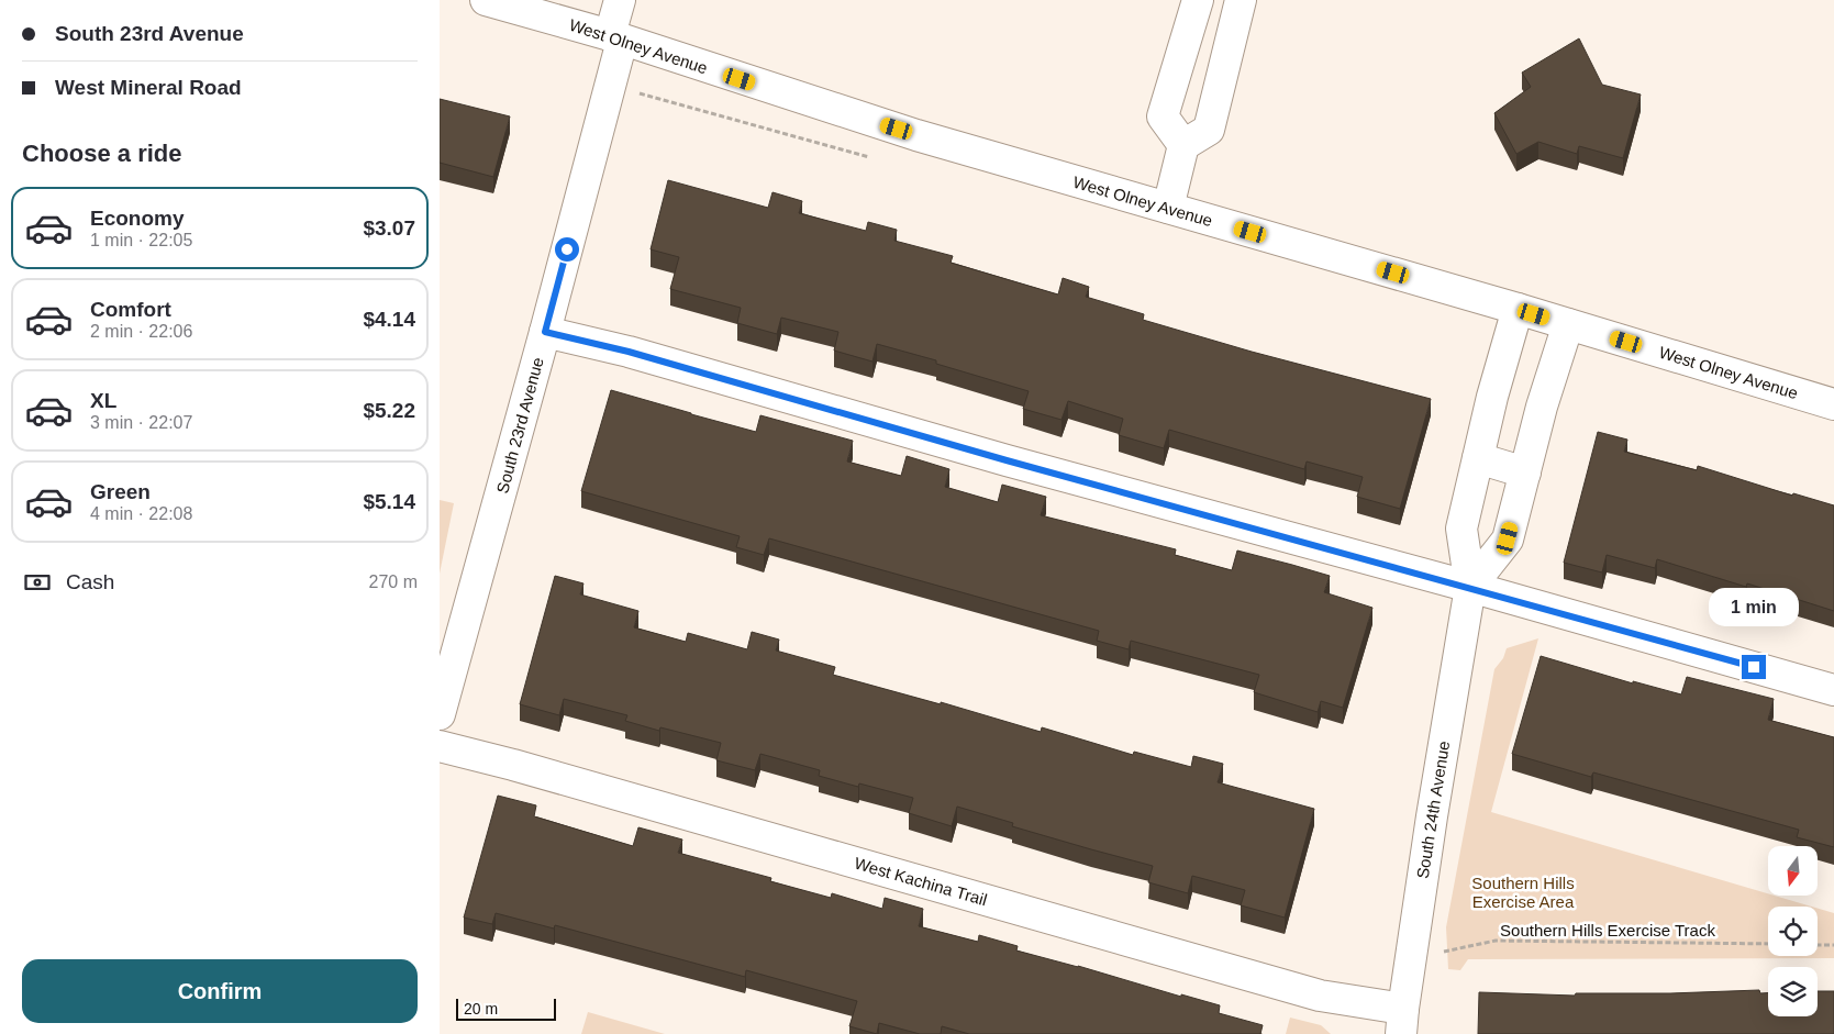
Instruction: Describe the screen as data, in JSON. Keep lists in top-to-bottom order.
{
  "streets": {
    "street": [
      "West Olney Avenue",
      "South 23rd Avenue",
      "South 24th Avenue",
      "West Kachina Trail"
    ],
    "path": ["Southern Hills Exercise Track"]
  },
  "crossings": [
    ["West Olney Avenue", "South 23rd Avenue"],
    ["West Olney Avenue", "South 24th Avenue"],
    ["South 24th Avenue", "West Kachina Trail"]
  ],
  "parks": ["Southern Hills Exercise Area"],
  "scale_bar": "20 m",
  "north": "bottom",
  "page": {
    "banner": ["South 23rd Avenue", "West Mineral Road"],
    "heading": "Choose a ride",
    "list": [
      {
        "name": "Economy",
        "note": "1 min · 22:05",
        "value": "$3.07"
      },
      {
        "name": "Comfort",
        "note": "2 min · 22:06",
        "value": "$4.14"
      },
      {
        "name": "XL",
        "note": "3 min · 22:07",
        "value": "$5.22"
      },
      {
        "name": "Green",
        "note": "4 min · 22:08",
        "value": "$5.14"
      }
    ],
    "pay": ["Cash", "270 m"],
    "bubble": "1 min",
    "buttons": "Confirm",
    "scale": "20 m"
  }
}
